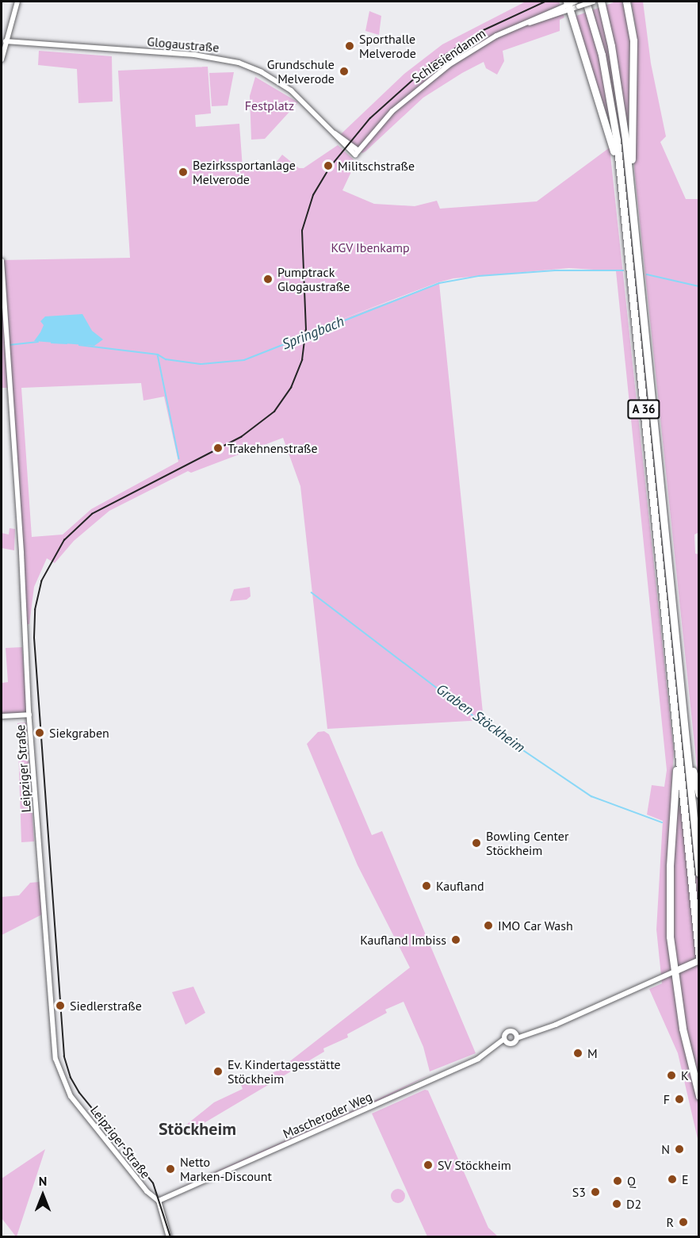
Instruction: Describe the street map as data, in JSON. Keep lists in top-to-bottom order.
{
  "streets": {
    "highway": ["A 36"],
    "street": [
      "Glogaustraße",
      "Schlesiendamm",
      "Leipziger Straße",
      "Mascheroder Weg"
    ]
  },
  "crossings": [
    ["Glogaustraße", "Schlesiendamm"],
    ["Leipziger Straße", "Mascheroder Weg"]
  ],
  "districts": ["Stöckheim"],
  "water": ["Springbach", "Graben Stöckheim"],
  "parks": ["Festplatz", "KGV Ibenkamp"],
  "places": [
    "Sporthalle Melverode",
    "Grundschule Melverode",
    "Militschstraße",
    "Bezirkssportanlage Melverode",
    "Pumptrack Glogaustraße",
    "Trakehnenstraße",
    "Siekgraben",
    "Bowling Center Stöckheim",
    "Kaufland",
    "IMO Car Wash",
    "Kaufland Imbiss",
    "Siedlerstraße",
    "M",
    "Ev. Kindertagesstätte Stöckheim",
    "K",
    "F",
    "N",
    "SV Stöckheim",
    "Netto Marken-Discount",
    "E",
    "Q",
    "S3",
    "D2",
    "R"
  ],
  "north": "top"
}
